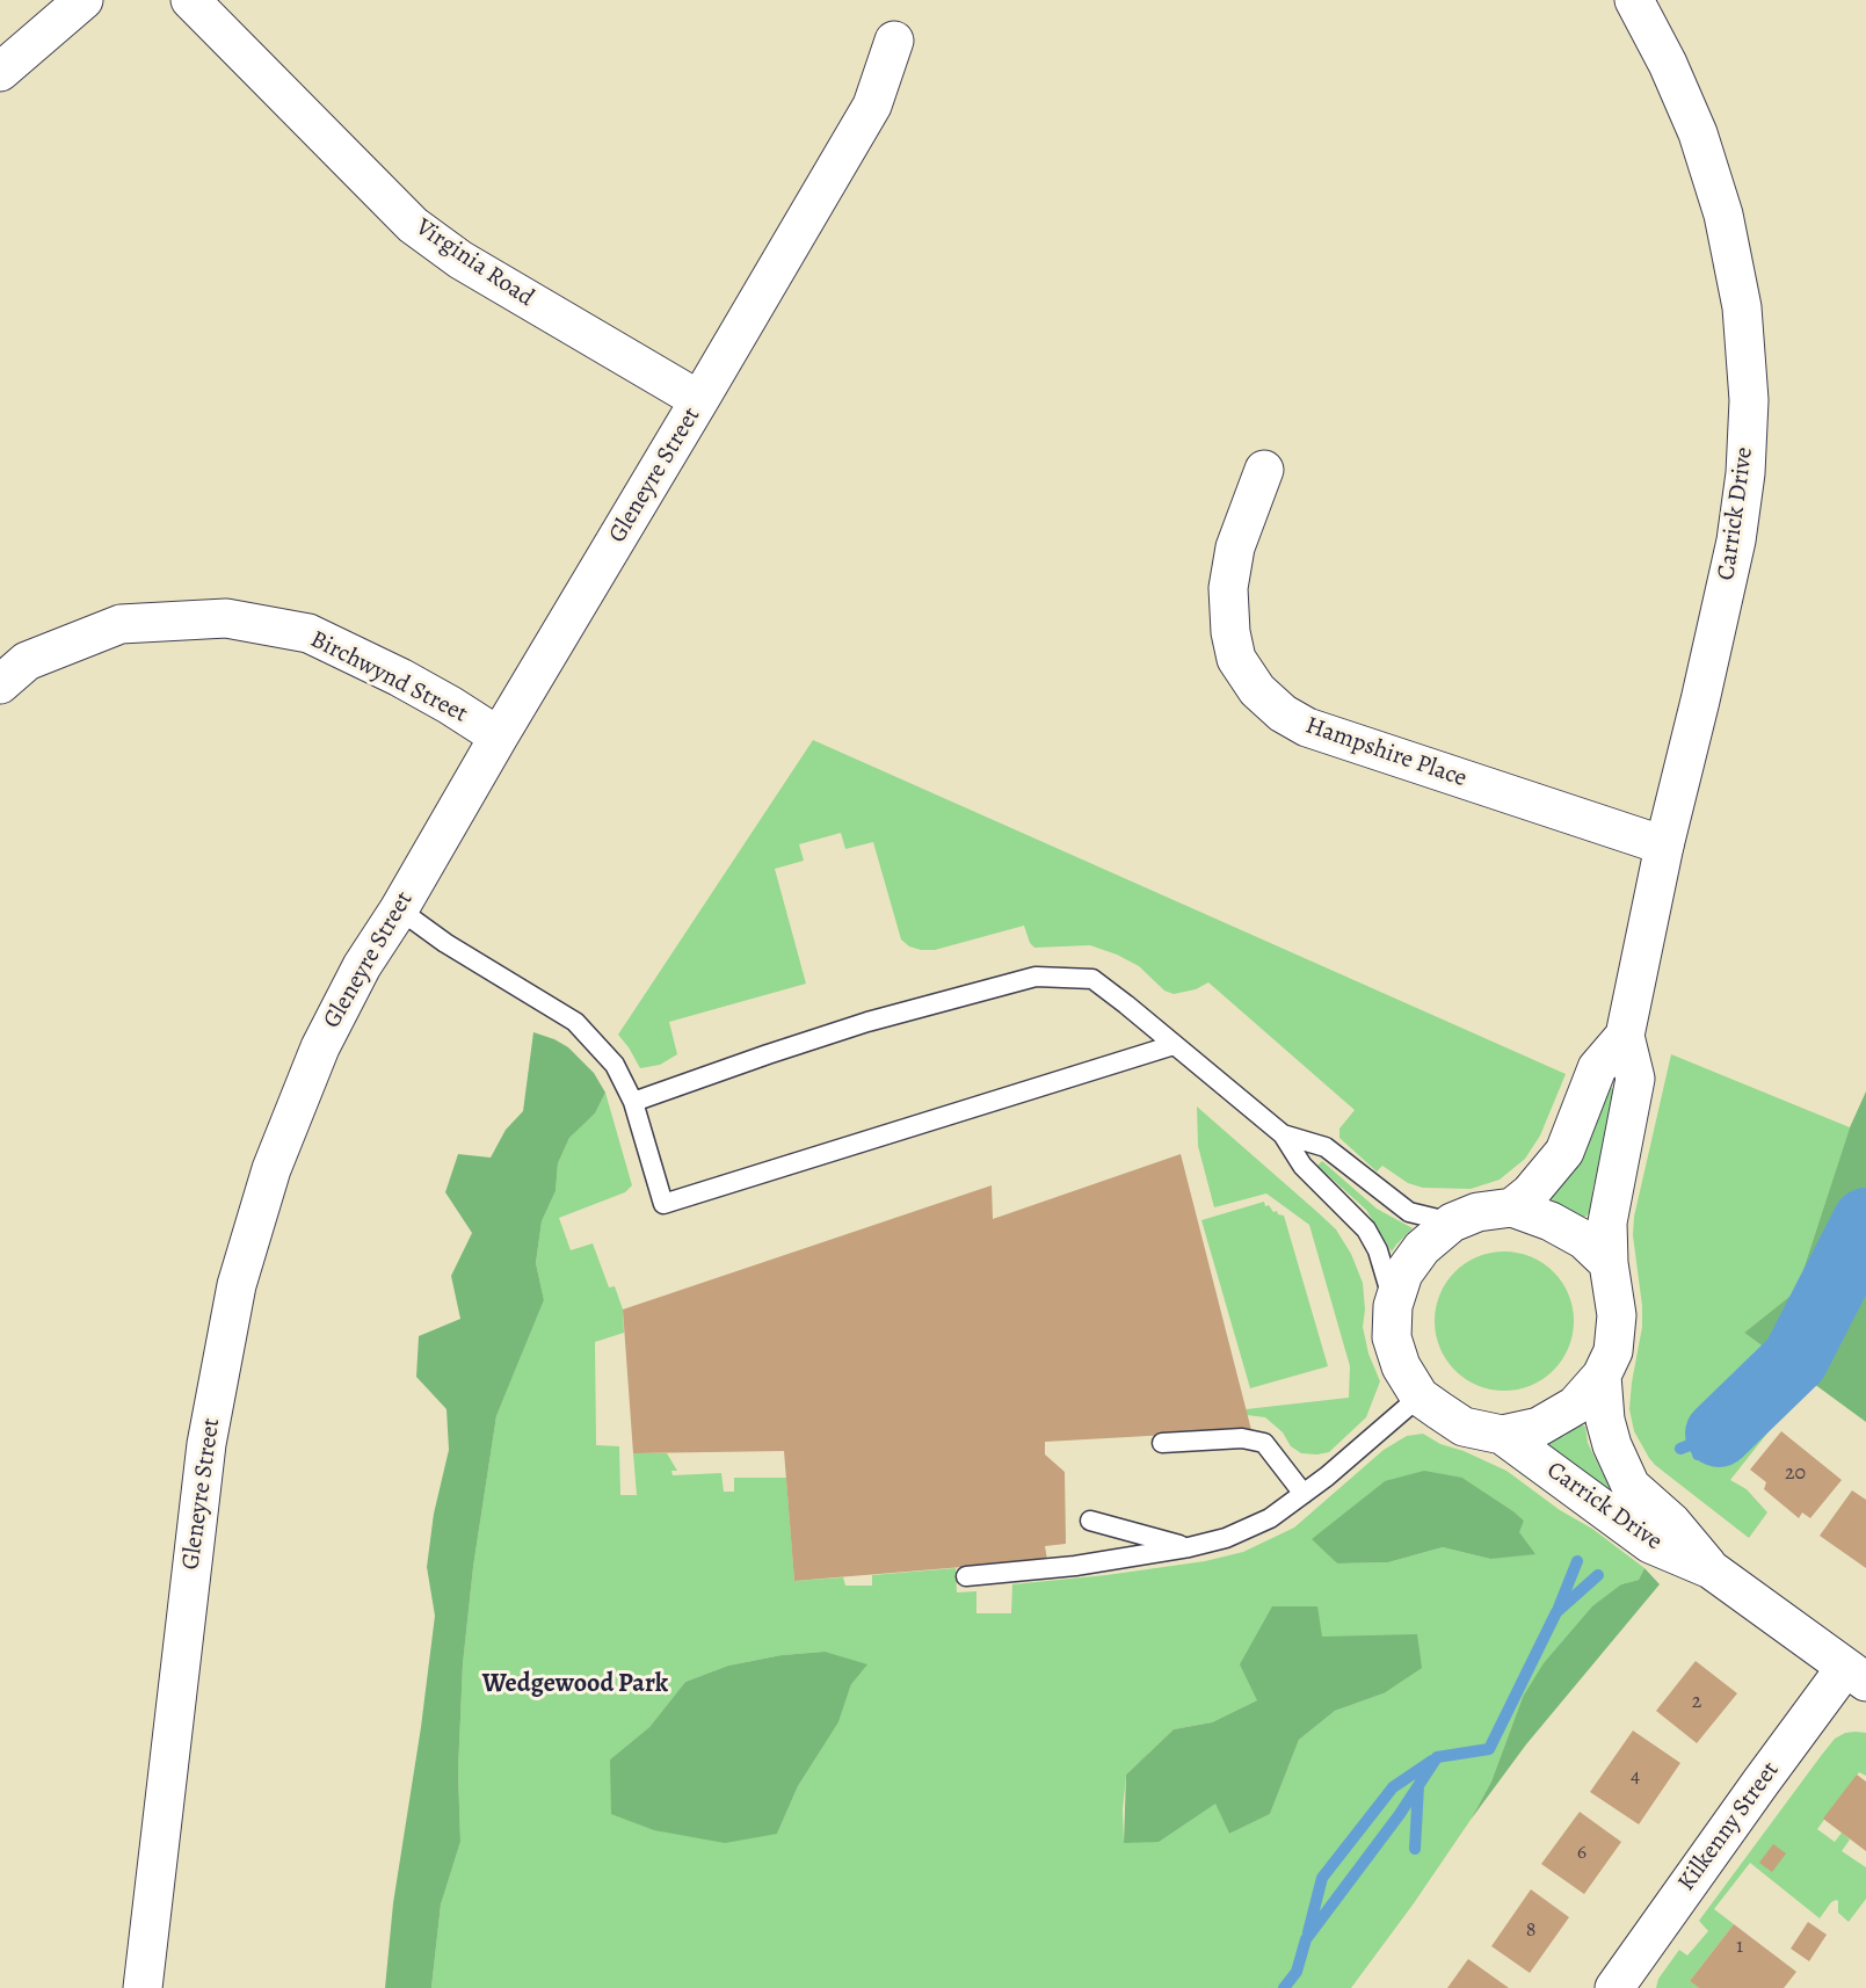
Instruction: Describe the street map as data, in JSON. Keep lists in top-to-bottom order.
{
  "streets": {
    "street": [
      "Virginia Road",
      "Gleneyre Street",
      "Carrick Drive",
      "Birchwynd Street",
      "Hampshire Place",
      "Kilkenny Street"
    ]
  },
  "crossings": [
    ["Virginia Road", "Gleneyre Street"],
    ["Gleneyre Street", "Birchwynd Street"],
    ["Carrick Drive", "Hampshire Place"],
    ["Carrick Drive", "Kilkenny Street"]
  ],
  "districts": ["Wedgewood Park"],
  "house_numbers": [
    "20",
    "2",
    "4",
    "6",
    "8",
    "1"
  ]
}
